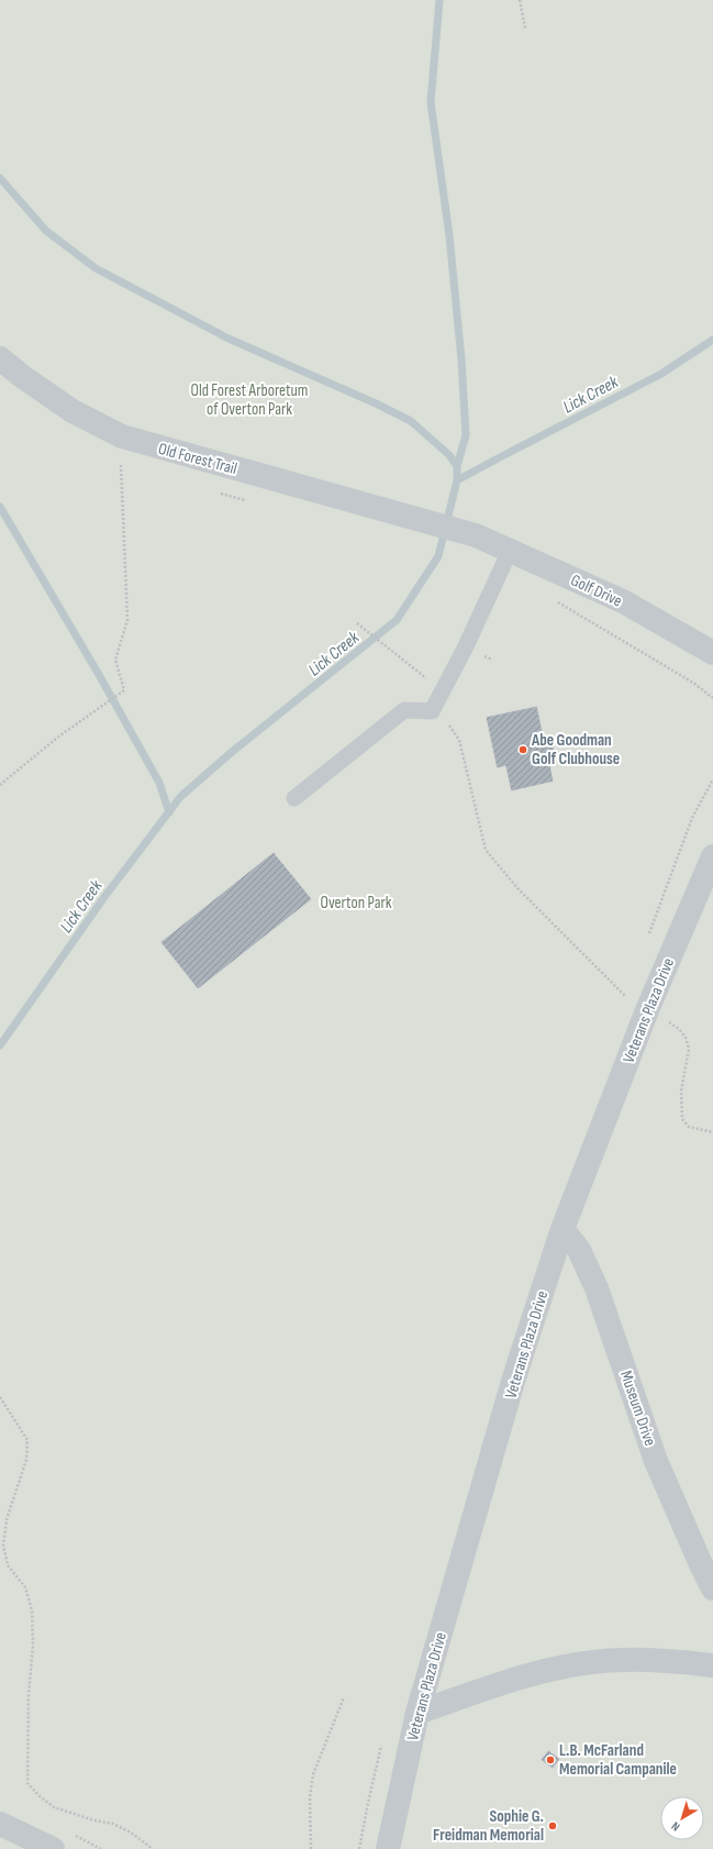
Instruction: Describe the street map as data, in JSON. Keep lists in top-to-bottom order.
{
  "streets": {
    "street": [
      "Old Forest Trail",
      "Golf Drive",
      "Veterans Plaza Drive",
      "Museum Drive"
    ]
  },
  "crossings": [
    ["Old Forest Trail", "Golf Drive"],
    ["Veterans Plaza Drive", "Museum Drive"]
  ],
  "water": ["Lick Creek"],
  "parks": ["Old Forest Arboretum of Overton Park", "Overton Park"],
  "places": ["Abe Goodman Golf Clubhouse", "L.B. McFarland Memorial Campanile", "Sophie G. Freidman Memorial"],
  "north": "bottom left"
}
